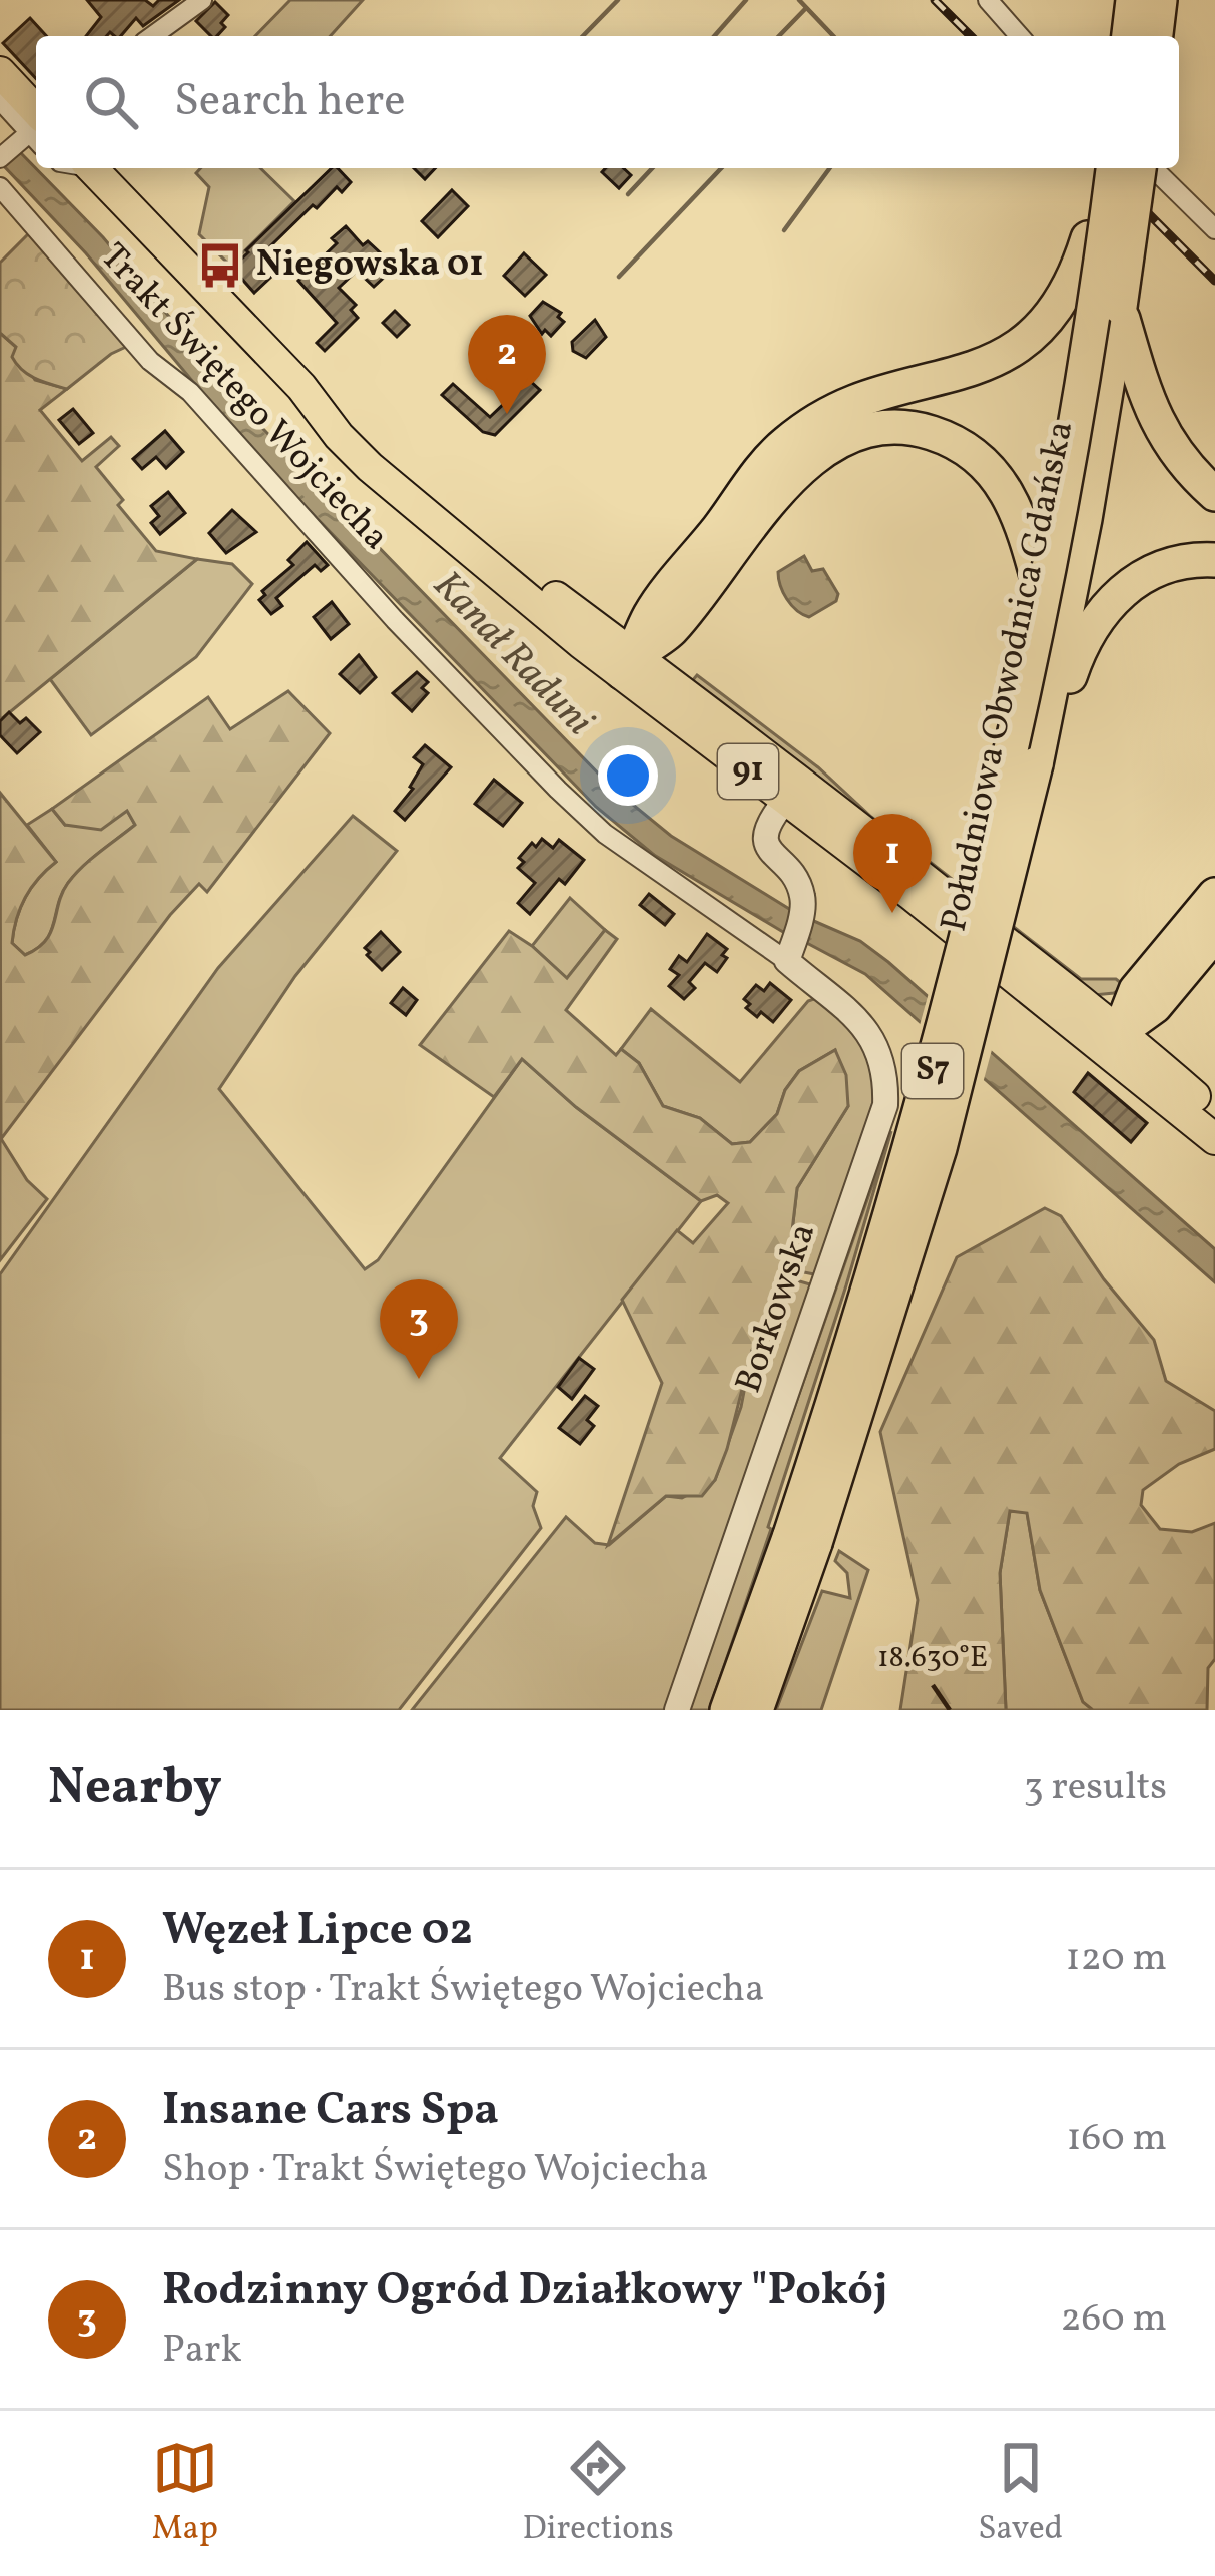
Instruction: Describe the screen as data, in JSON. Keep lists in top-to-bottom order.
{
  "streets": {
    "highway": ["Południowa Obwodnica Gdańska", "S7"],
    "main road": ["Trakt Świętego Wojciecha", "91"],
    "street": ["Borkowska"]
  },
  "crossings": [
    ["Trakt Świętego Wojciecha", "Borkowska"],
    ["Południowa Obwodnica Gdańska", "S7"]
  ],
  "water": ["Kanał Raduni"],
  "places": {
    "bus stop": ["Niegowska 01"]
  },
  "page": {
    "search": "Search here",
    "pins": ["2", "1", "3"],
    "heading": ["Nearby", "3 results"],
    "list": [
      {
        "mark": "1",
        "name": "Węzeł Lipce 02",
        "note": "Bus stop · Trakt Świętego Wojciecha",
        "value": "120 m"
      },
      {
        "mark": "2",
        "name": "Insane Cars Spa",
        "note": "Shop · Trakt Świętego Wojciecha",
        "value": "160 m"
      },
      {
        "mark": "3",
        "name": "Rodzinny Ogród Działkowy \"Pokój",
        "note": "Park",
        "value": "260 m"
      }
    ],
    "nav": ["Map", "Directions", "Saved"]
  },
  "coordinates": ["18.630°E"]
}
